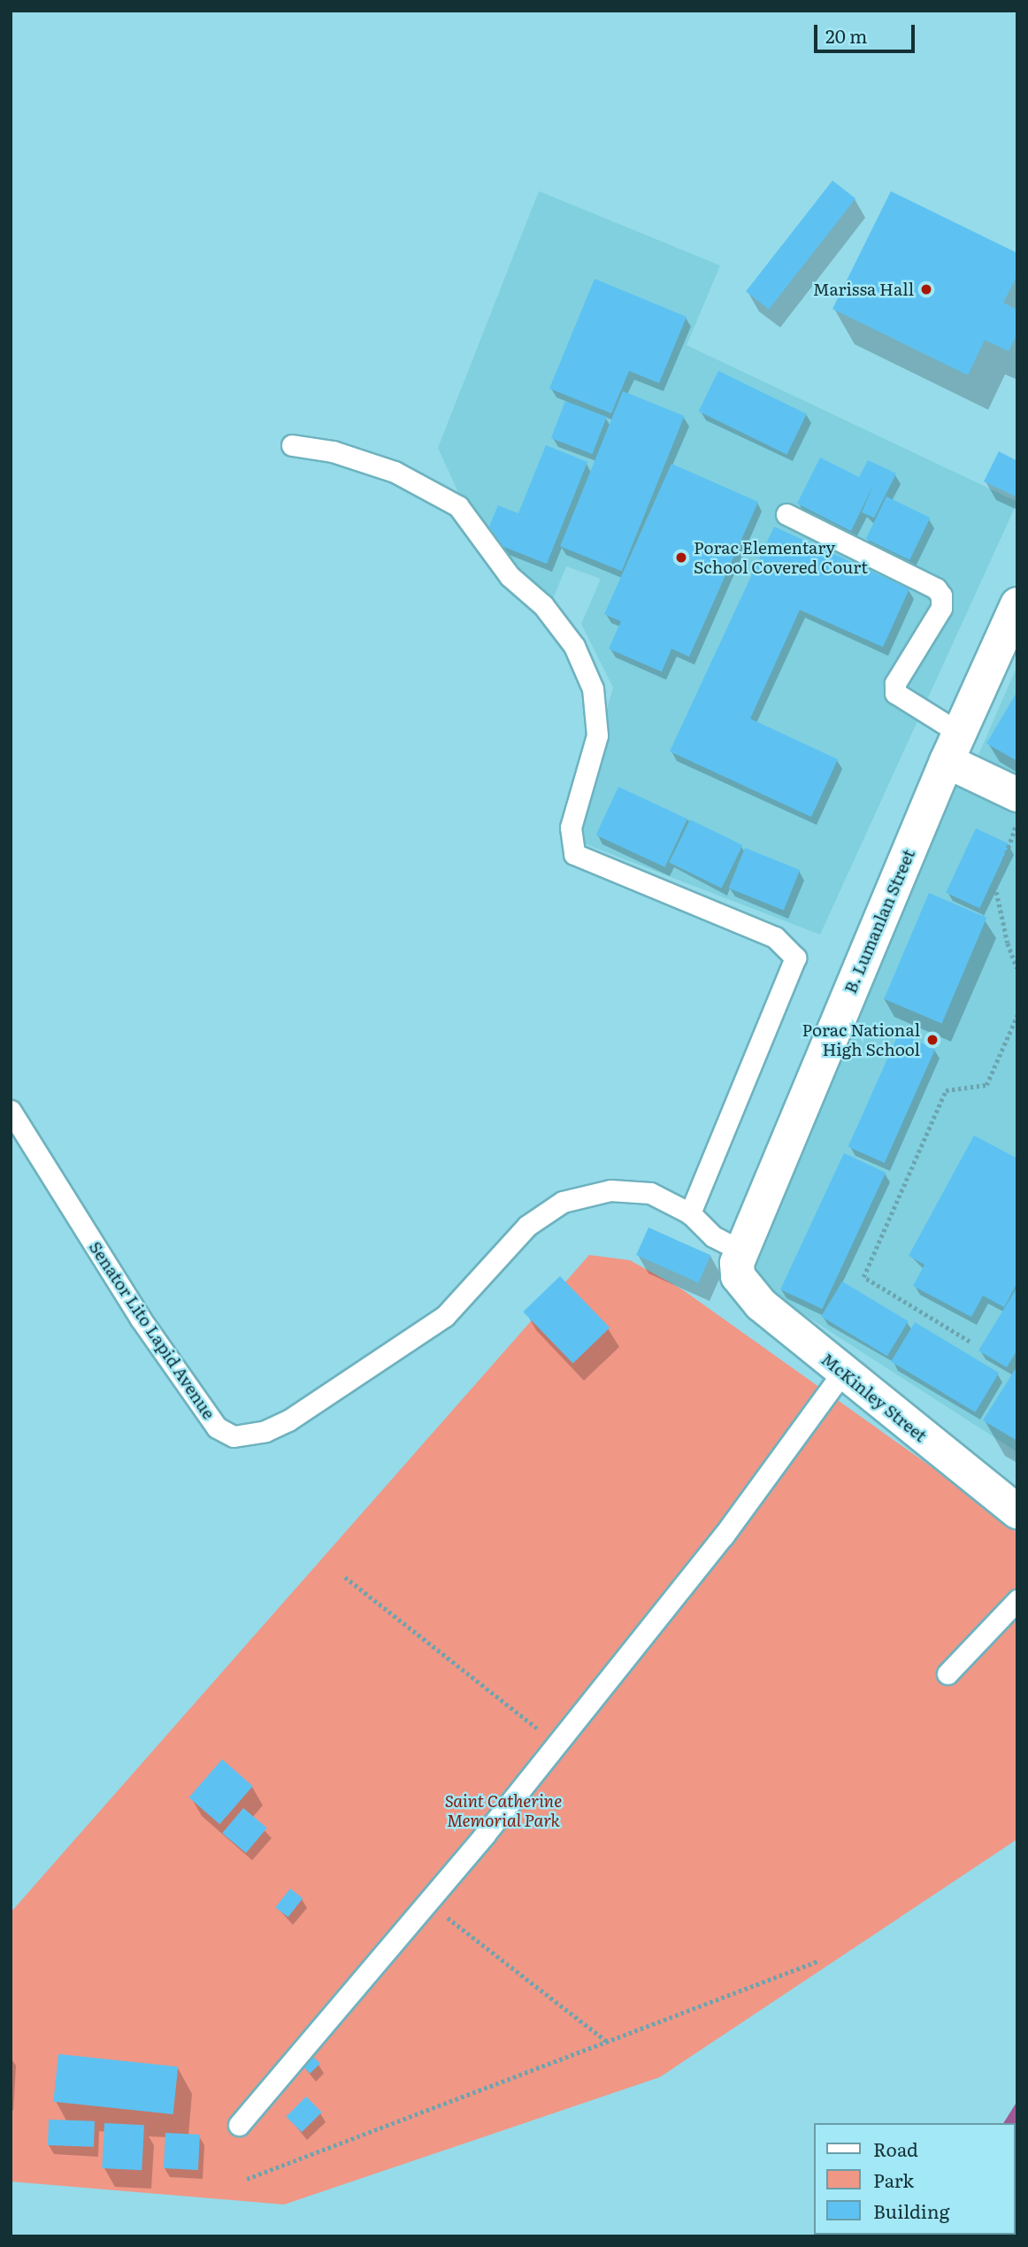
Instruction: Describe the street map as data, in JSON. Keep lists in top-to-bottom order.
{
  "streets": {
    "street": ["B. Lumanlan Street", "McKinley Street"],
    "lane": ["Senator Lito Lapid Avenue"]
  },
  "crossings": [
    ["B. Lumanlan Street", "Senator Lito Lapid Avenue"],
    ["B. Lumanlan Street", "McKinley Street"],
    ["Senator Lito Lapid Avenue", "McKinley Street"]
  ],
  "parks": ["Saint Catherine Memorial Park"],
  "places": ["Marissa Hall", "Porac Elementary School Covered Court", "Porac National High School"],
  "legend": ["Road", "Park", "Building"],
  "scale_bar": "20 m"
}
